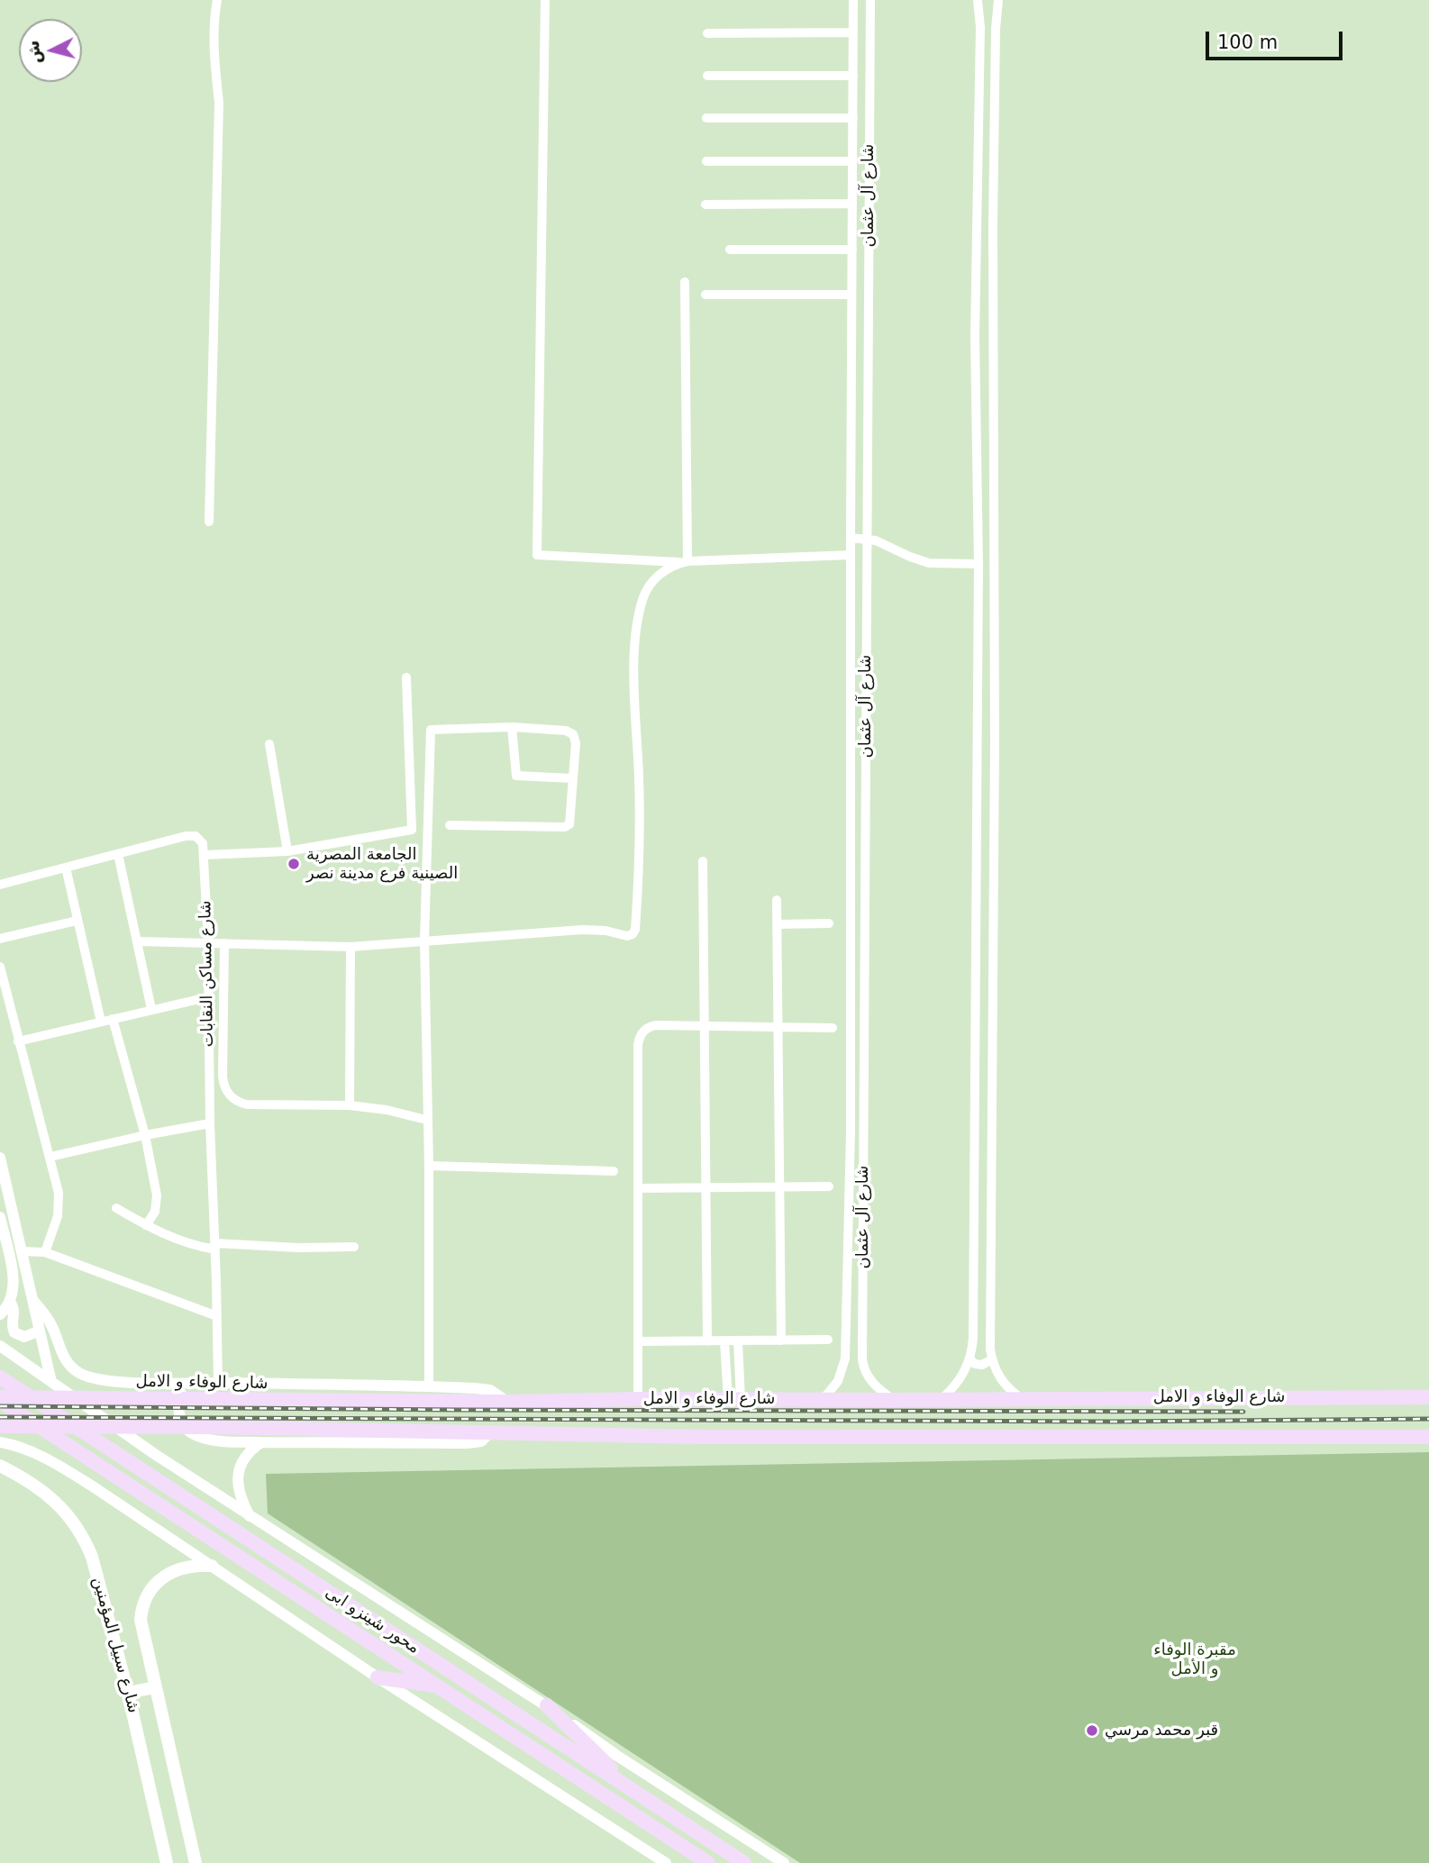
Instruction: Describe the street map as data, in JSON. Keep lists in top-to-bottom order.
{
  "streets": {
    "main road": ["شارع الوفاء و الامل", "محور شينزو ابى", "شارع سبيل المؤمنين"],
    "street": ["شارع آل عثمان", "شارع مساكن النقابات"]
  },
  "crossings": [
    ["شارع آل عثمان", "شارع الوفاء و الامل"],
    ["شارع مساكن النقابات", "شارع الوفاء و الامل"]
  ],
  "parks": ["مقبرة الوفاء و الأمل"],
  "places": ["الجامعة المصرية الصينية فرع مدينة نصر", "قبر محمد مرسي"],
  "scale_bar": "100 m",
  "north": "left"
}
